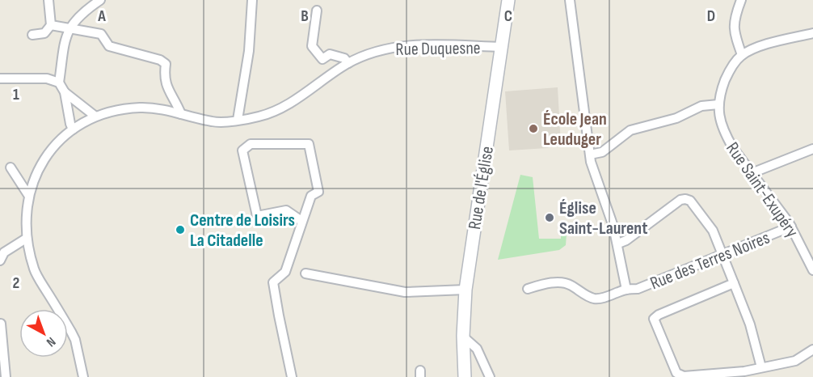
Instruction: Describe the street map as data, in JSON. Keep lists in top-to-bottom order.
{
  "streets": {
    "street": [
      "Rue Duquesne",
      "Rue de l'Église",
      "Rue Saint-Exupéry",
      "Rue des Terres Noires"
    ]
  },
  "crossings": [
    ["Rue Duquesne", "Rue de l'Église"],
    ["Rue Saint-Exupéry", "Rue des Terres Noires"]
  ],
  "places": ["École Jean Leuduger", "Église Saint-Laurent", "Centre de Loisirs La Citadelle"],
  "north": "bottom right",
  "grid": {
    "columns": [
      "A",
      "B",
      "C",
      "D"
    ],
    "rows": ["1", "2"]
  }
}
